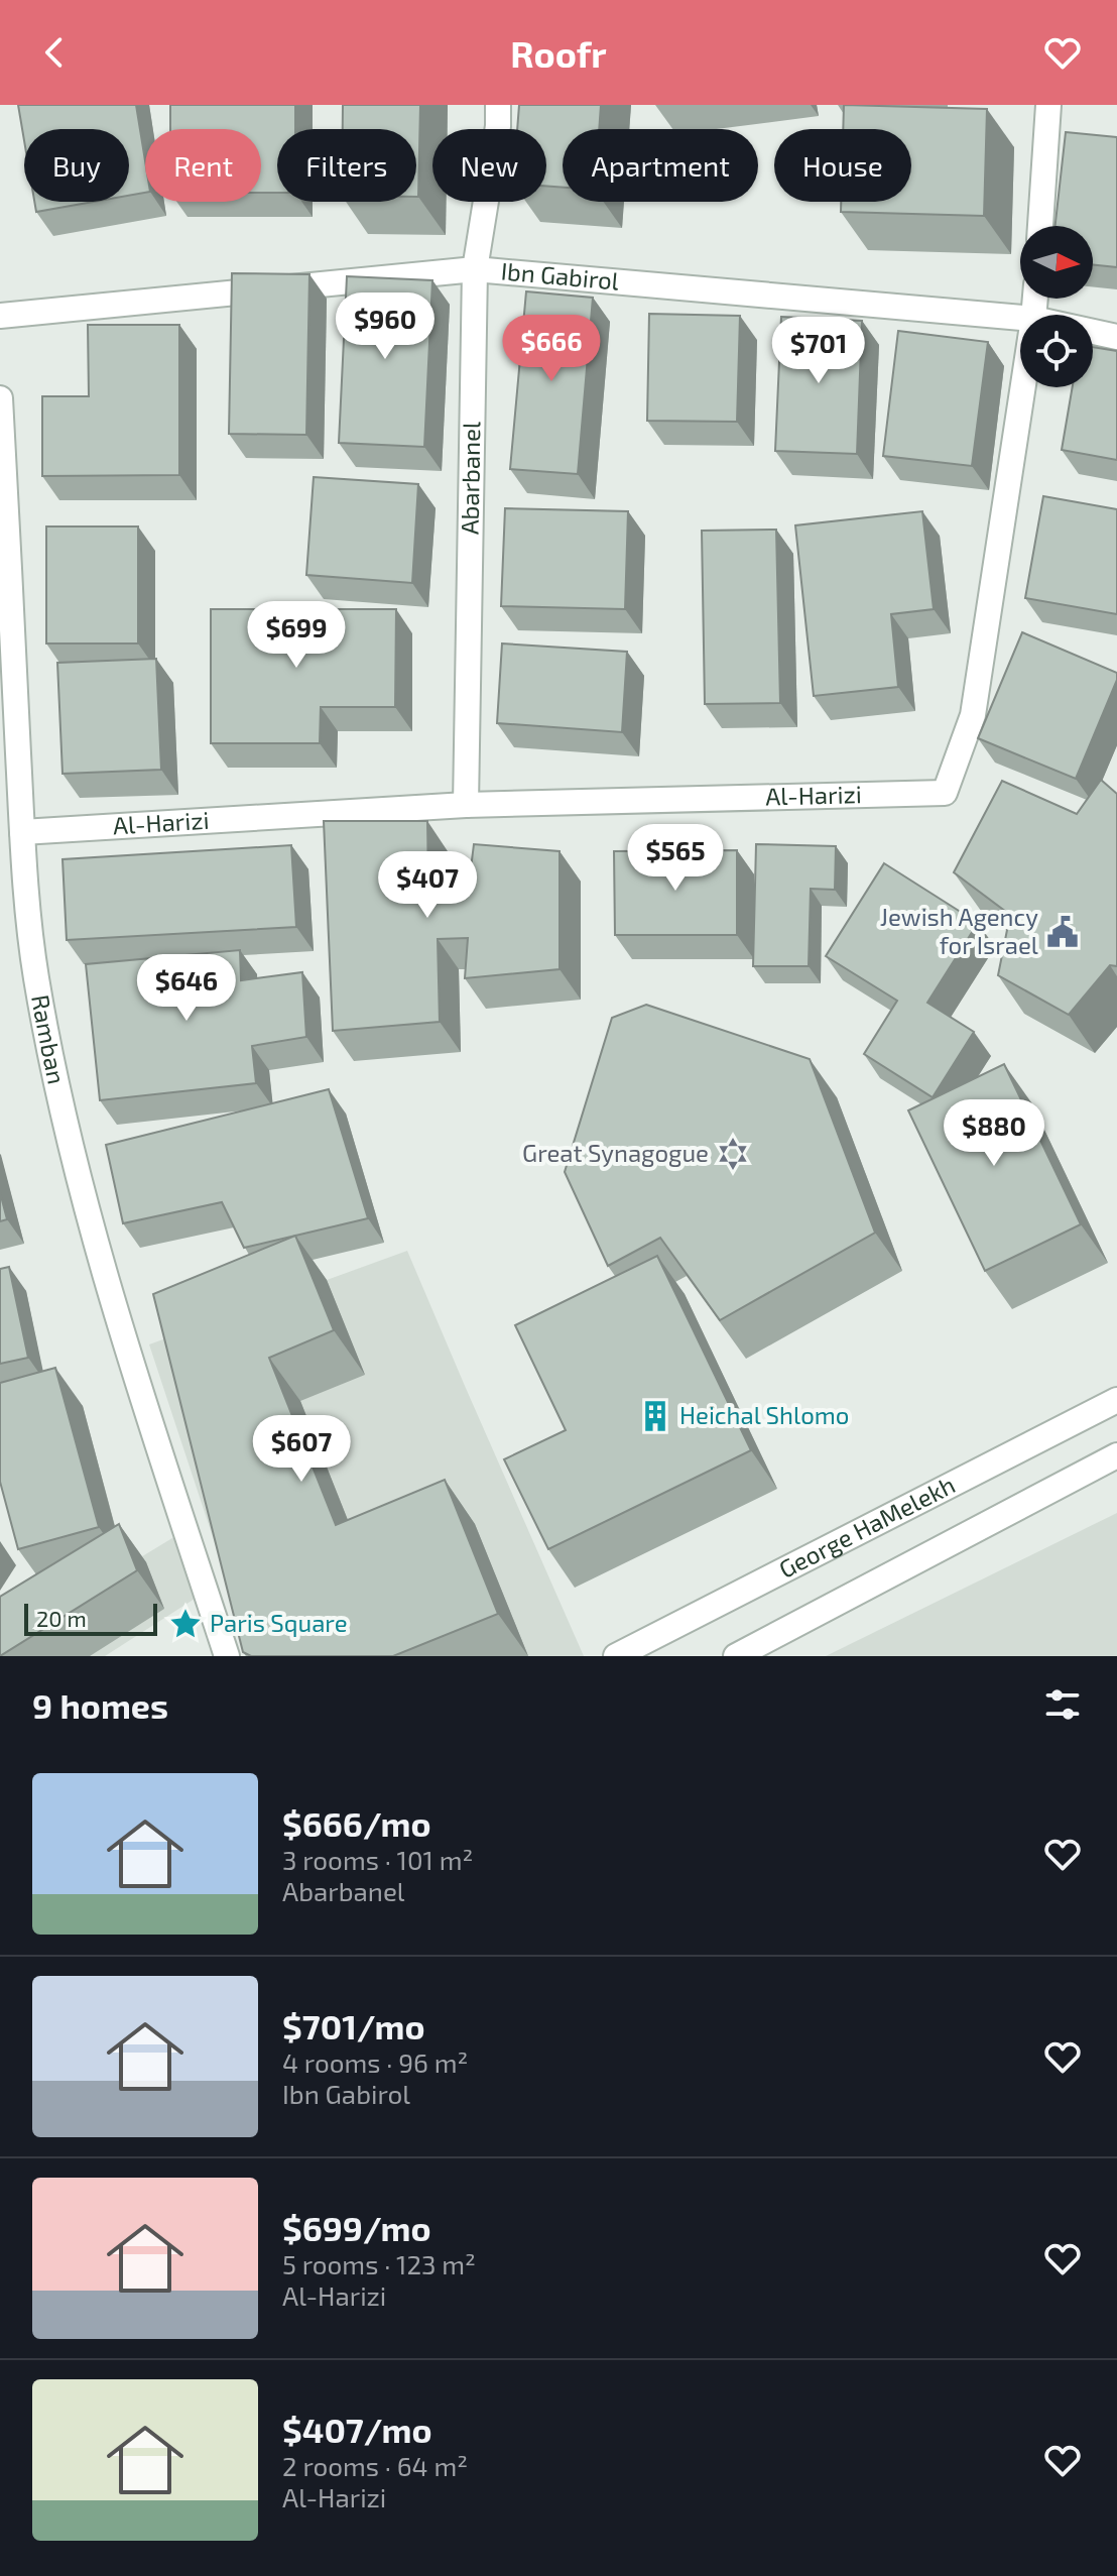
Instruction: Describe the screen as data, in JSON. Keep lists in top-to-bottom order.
{
  "streets": {
    "street": [
      "Ibn Gabirol",
      "Abarbanel",
      "Al-Harizi",
      "Ramban",
      "George HaMelekh"
    ]
  },
  "crossings": [
    ["Ibn Gabirol", "Abarbanel"],
    ["Abarbanel", "Al-Harizi"],
    ["Al-Harizi", "Ramban"]
  ],
  "places": {
    "public building": ["Jewish Agency for Israel"],
    "synagogue": ["Great Synagogue"],
    "building": ["Heichal Shlomo"],
    "place": ["Paris Square"]
  },
  "scale_bar": "20 m",
  "north": "right",
  "page": {
    "header": "Roofr",
    "chip": [
      "Buy",
      "Rent",
      "Filters",
      "New",
      "Apartment",
      "House"
    ],
    "price": [
      "$960",
      "$666",
      "$701",
      "$699",
      "$565",
      "$407",
      "$646",
      "$880",
      "$607"
    ],
    "scale": "20 m",
    "heading": "9 homes",
    "list": [
      {
        "name": "$666/mo",
        "note": "3 rooms · 101 m² · Abarbanel"
      },
      {
        "name": "$701/mo",
        "note": "4 rooms · 96 m² · Ibn Gabirol"
      },
      {
        "name": "$699/mo",
        "note": "5 rooms · 123 m² · Al-Harizi"
      },
      {
        "name": "$407/mo",
        "note": "2 rooms · 64 m² · Al-Harizi"
      }
    ]
  }
}
